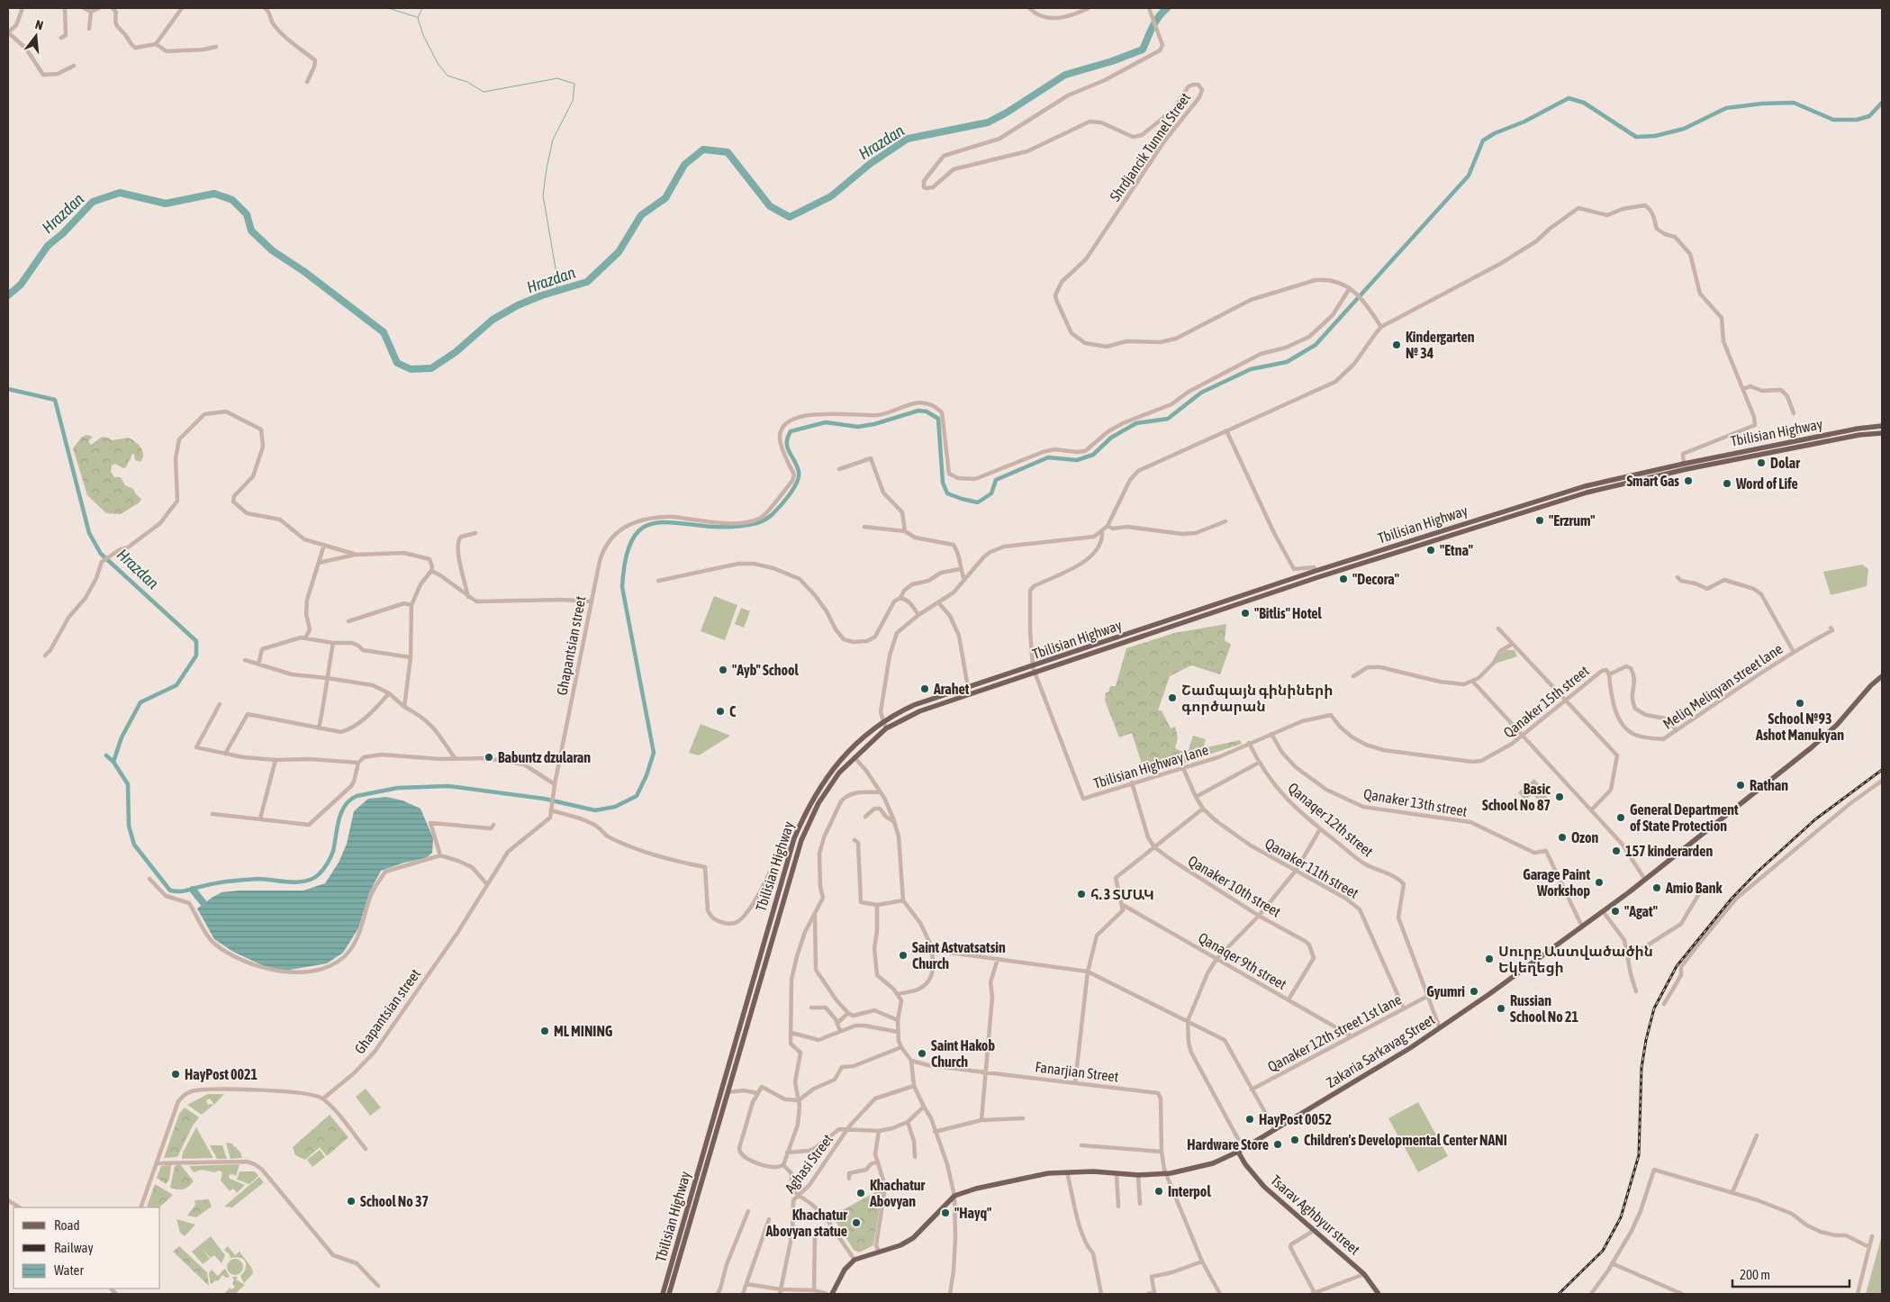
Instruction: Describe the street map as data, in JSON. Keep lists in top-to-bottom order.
{
  "streets": {
    "main road": ["Tbilisian Highway", "Zakaria Sarkavag Street", "Tsarav Aghbyur street"],
    "street": [
      "Shrdjancik Tunnel Street",
      "Ghapantsian street",
      "Meliq Meliqyan street lane",
      "Qanaker 15th street",
      "Tbilisian Highway lane",
      "Qanaker 13th street",
      "Qanaqer 12th street",
      "Qanaker 11th street",
      "Qanaker 10th street",
      "Qanaqer 9th street",
      "Qanaker 12th street 1st lane",
      "Fanarjian Street",
      "Aghasi Street"
    ]
  },
  "crossings": [
    ["Shrdjancik Tunnel Street", "Ghapantsian street"],
    ["Tbilisian Highway", "Tbilisian Highway lane"],
    ["Meliq Meliqyan street lane", "Qanaker 15th street"],
    ["Qanaker 15th street", "Tbilisian Highway lane"],
    ["Tbilisian Highway lane", "Qanaker 13th street"],
    ["Tbilisian Highway lane", "Qanaqer 12th street"],
    ["Tbilisian Highway lane", "Qanaker 11th street"],
    ["Tbilisian Highway lane", "Qanaker 10th street"],
    ["Qanaker 13th street", "Zakaria Sarkavag Street"],
    ["Qanaqer 12th street", "Qanaker 12th street 1st lane"],
    ["Qanaqer 12th street", "Zakaria Sarkavag Street"],
    ["Qanaker 11th street", "Qanaker 12th street 1st lane"],
    ["Qanaker 10th street", "Qanaqer 9th street"],
    ["Qanaqer 9th street", "Qanaker 12th street 1st lane"],
    ["Zakaria Sarkavag Street", "Fanarjian Street"],
    ["Zakaria Sarkavag Street", "Tsarav Aghbyur street"]
  ],
  "water": ["Hrazdan"],
  "places": [
    "Kindergarten № 34",
    "Dolar",
    "Smart Gas",
    "Word of Life",
    "\"Erzrum\"",
    "\"Etna\"",
    "\"Decora\"",
    "\"Bitlis\" Hotel",
    "\"Ayb\" School",
    "Arahet",
    "Շամպայն գինիների գործարան",
    "School №93 Ashot Manukyan",
    "C",
    "Babuntz dzularan",
    "Rathan",
    "Basic School No 87",
    "General Department of State Protection",
    "Ozon",
    "157 kinderarden",
    "Garage Paint Workshop",
    "Amio Bank",
    "հ. 3 ՏՄԱԿ",
    "\"Agat\"",
    "Saint Astvatsatsin Church",
    "Սուրբ Աստվածածին Եկեղեցի",
    "Gyumri",
    "Russian School No 21",
    "ML MINING",
    "Saint Hakob Church",
    "HayPost 0021",
    "HayPost 0052",
    "Children's Developmental Center NANI",
    "Hardware Store",
    "Interpol",
    "Khachatur Abovyan",
    "School No 37",
    "\"Hayq\"",
    "Khachatur Abovyan statue"
  ],
  "legend": ["Road", "Railway", "Water"],
  "scale_bar": "200 m",
  "north": "top"
}
